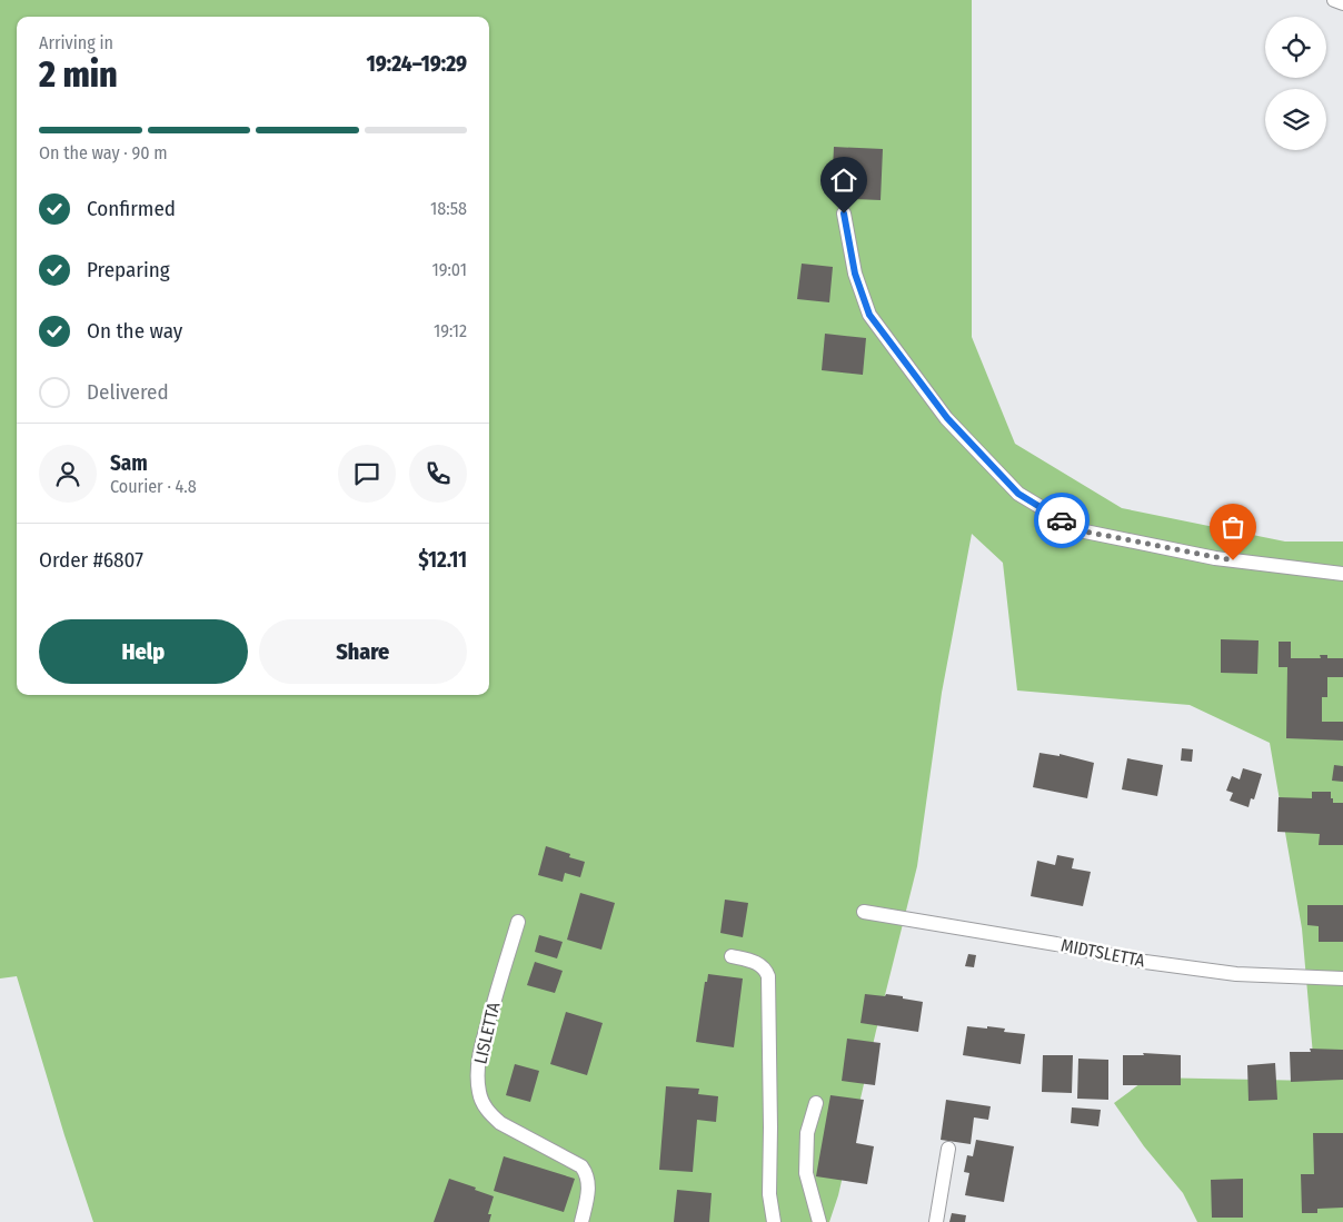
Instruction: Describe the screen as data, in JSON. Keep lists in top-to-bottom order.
{
  "streets": {
    "lane": ["MIDTSLETTA", "LISLETTA"]
  },
  "page": {
    "heading": ["2 min", "Arriving in", "19:24–19:29"],
    "panel": [
      "Sam",
      "Courier · 4.8",
      "Order #6807",
      "$12.11"
    ],
    "bar": "On the way · 90 m",
    "list": [
      ["Confirmed", "18:58"],
      ["Preparing", "19:01"],
      ["On the way", "19:12"],
      "Delivered"
    ],
    "buttons": ["Help", "Share"]
  }
}
